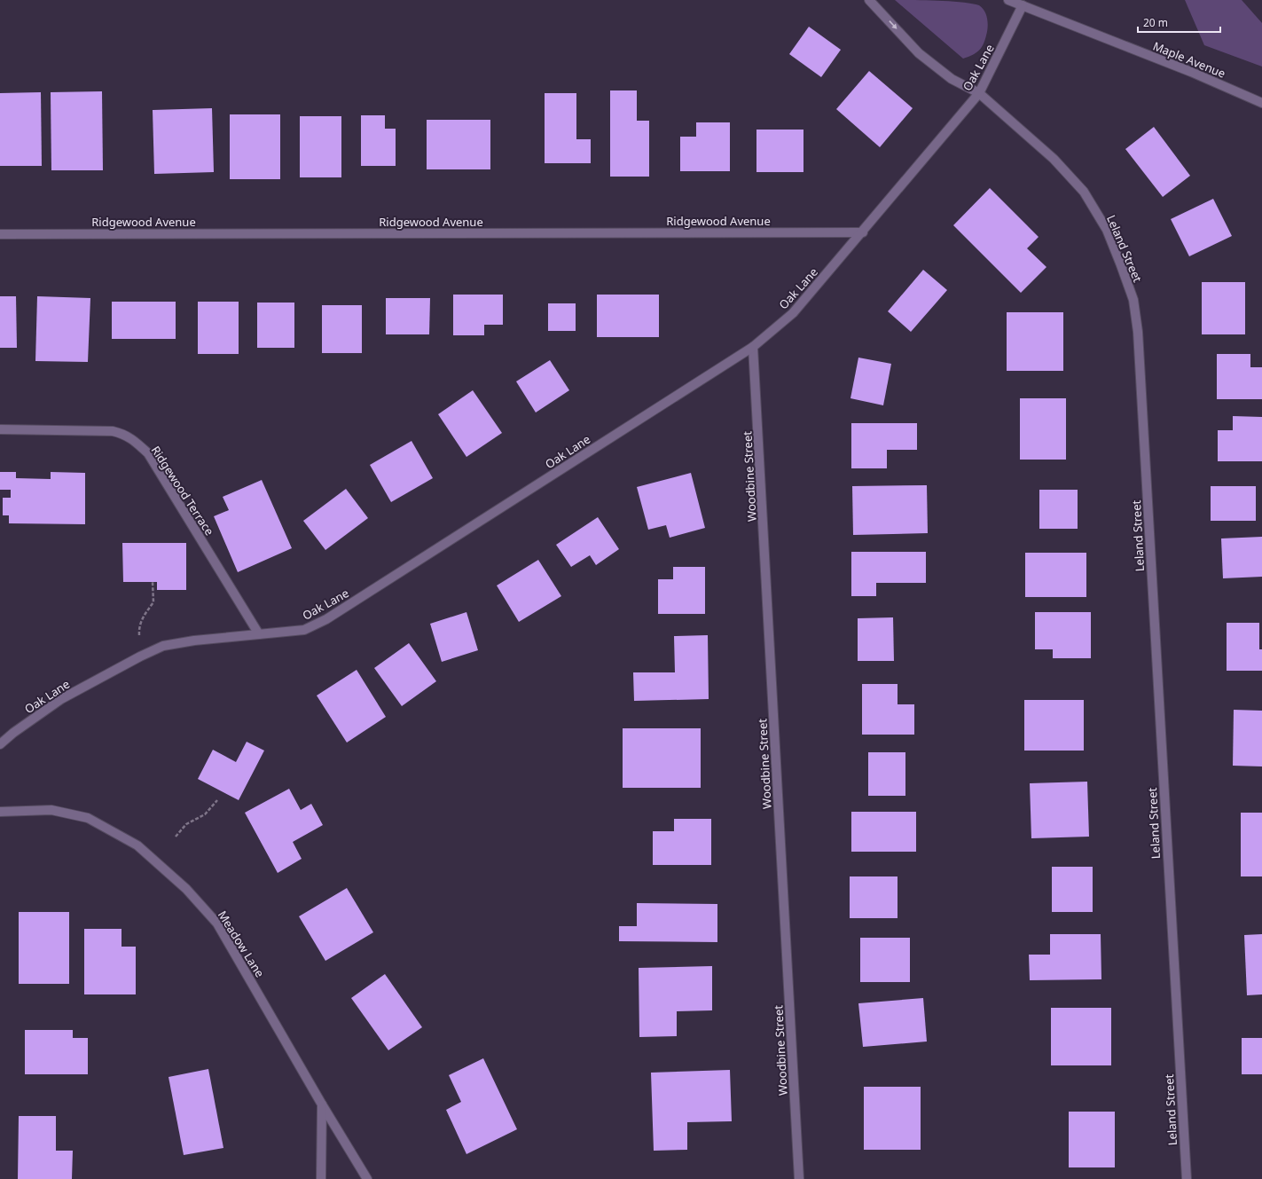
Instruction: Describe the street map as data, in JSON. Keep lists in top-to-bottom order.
{
  "streets": {
    "street": [
      "Maple Avenue",
      "Oak Lane",
      "Ridgewood Avenue",
      "Leland Street",
      "Woodbine Street",
      "Ridgewood Terrace",
      "Meadow Lane"
    ]
  },
  "crossings": [
    ["Maple Avenue", "Oak Lane"],
    ["Oak Lane", "Ridgewood Avenue"],
    ["Oak Lane", "Leland Street"],
    ["Oak Lane", "Woodbine Street"],
    ["Oak Lane", "Ridgewood Terrace"]
  ],
  "scale_bar": "20 m"
}
